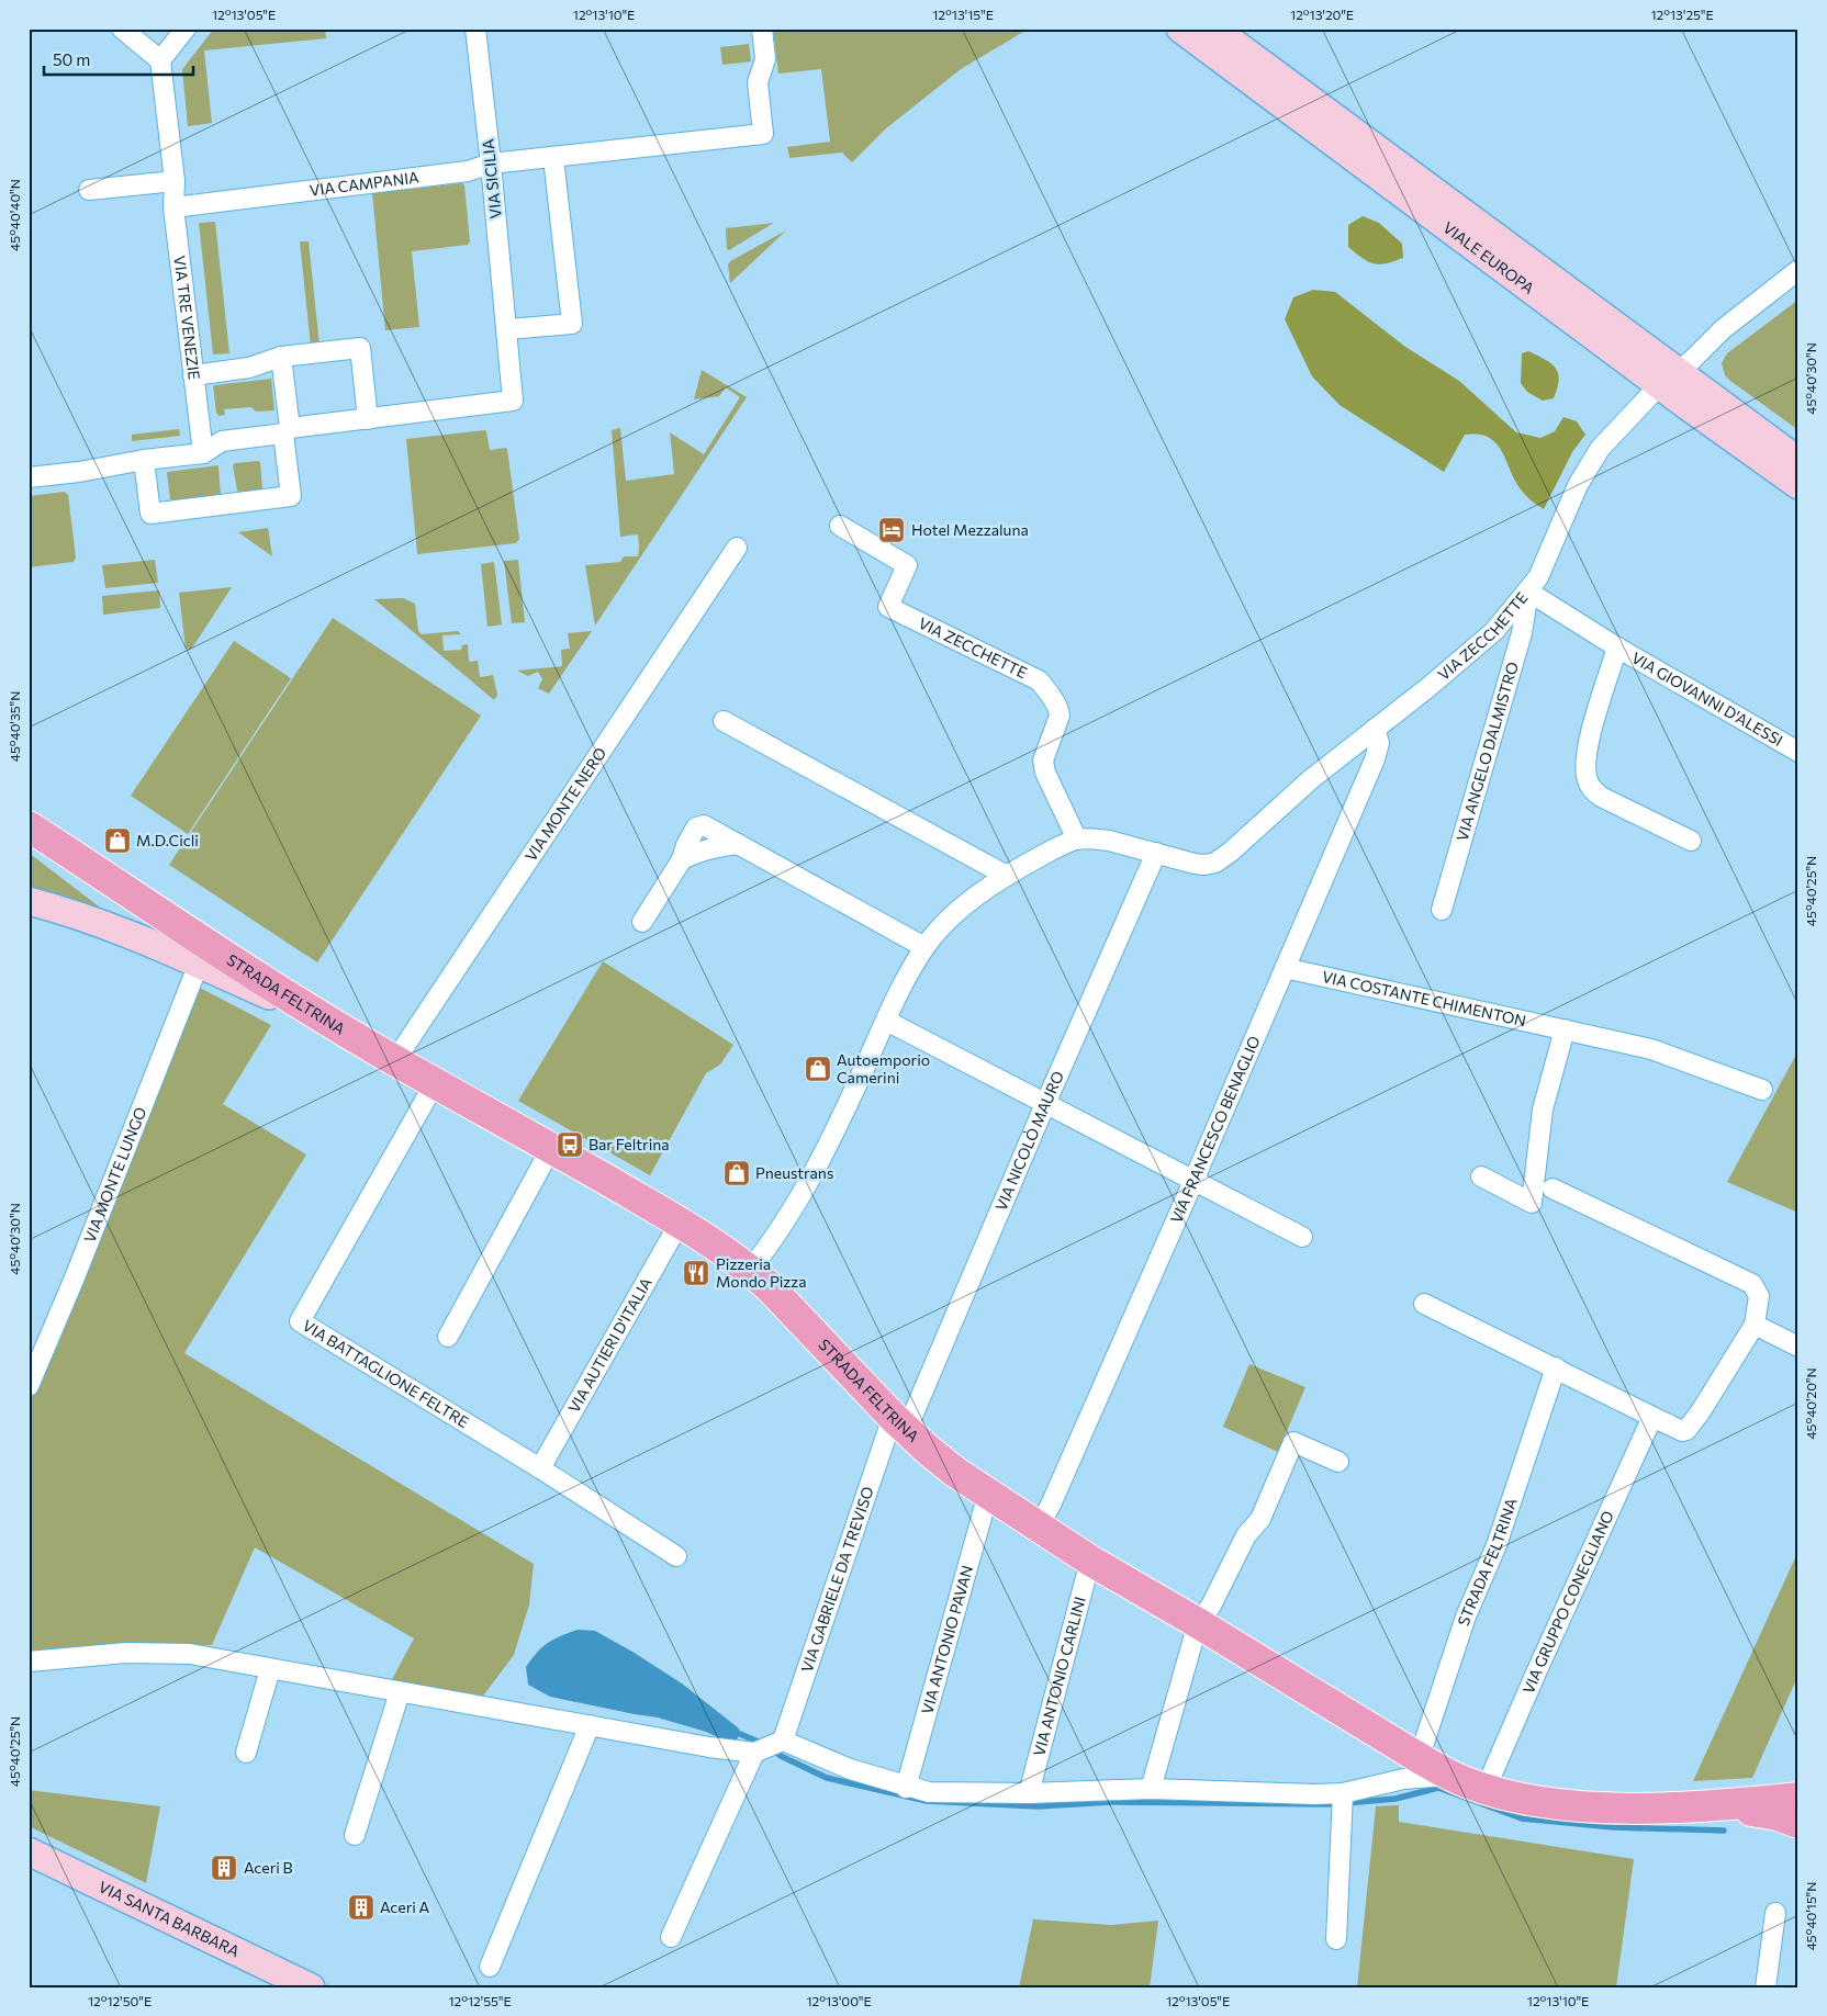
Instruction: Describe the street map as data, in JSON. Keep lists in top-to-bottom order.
{
  "streets": {
    "main road": ["VIALE EUROPA", "STRADA FELTRINA", "VIA SANTA BARBARA"],
    "street": [
      "VIA SICILIA",
      "VIA CAMPANIA",
      "VIA TRE VENEZIE",
      "VIA ZECCHETTE",
      "VIA GIOVANNI D'ALESSI",
      "VIA ANGELO DALMISTRO",
      "VIA MONTE NERO",
      "VIA COSTANTE CHIMENTON",
      "VIA FRANCESCO BENAGLIO",
      "VIA NICOLÒ MAURO",
      "VIA MONTE LUNGO",
      "VIA AUTIERI D'ITALIA",
      "VIA BATTAGLIONE FELTRE",
      "VIA GABRIELE DA TREVISO",
      "VIA GRUPPO CONEGLIANO",
      "VIA ANTONIO PAVAN",
      "VIA ANTONIO CARLINI"
    ]
  },
  "crossings": [
    ["VIA SICILIA", "VIA CAMPANIA"],
    ["VIA SICILIA", "VIA TRE VENEZIE"],
    ["VIA CAMPANIA", "VIA TRE VENEZIE"],
    ["VIALE EUROPA", "VIA ZECCHETTE"],
    ["VIA ZECCHETTE", "VIA GIOVANNI D'ALESSI"],
    ["VIA ZECCHETTE", "VIA ANGELO DALMISTRO"],
    ["VIA ZECCHETTE", "STRADA FELTRINA"],
    ["VIA ZECCHETTE", "VIA FRANCESCO BENAGLIO"],
    ["VIA ZECCHETTE", "VIA NICOLÒ MAURO"],
    ["VIA GIOVANNI D'ALESSI", "VIA ANGELO DALMISTRO"],
    ["VIA MONTE NERO", "STRADA FELTRINA"],
    ["STRADA FELTRINA", "VIA FRANCESCO BENAGLIO"],
    ["STRADA FELTRINA", "VIA NICOLÒ MAURO"],
    ["STRADA FELTRINA", "VIA AUTIERI D'ITALIA"],
    ["STRADA FELTRINA", "VIA BATTAGLIONE FELTRE"],
    ["STRADA FELTRINA", "VIA GABRIELE DA TREVISO"],
    ["STRADA FELTRINA", "VIA GRUPPO CONEGLIANO"],
    ["STRADA FELTRINA", "VIA ANTONIO PAVAN"],
    ["STRADA FELTRINA", "VIA ANTONIO CARLINI"],
    ["VIA COSTANTE CHIMENTON", "VIA FRANCESCO BENAGLIO"],
    ["VIA NICOLÒ MAURO", "VIA GABRIELE DA TREVISO"],
    ["VIA AUTIERI D'ITALIA", "VIA BATTAGLIONE FELTRE"]
  ],
  "places": {
    "hotel": ["Hotel Mezzaluna"],
    "shop": ["M.D.Cicli", "Autoemporio Camerini", "Pneustrans"],
    "bus stop": ["Bar Feltrina"],
    "restaurant": ["Pizzeria Mondo Pizza"],
    "building": ["Aceri B", "Aceri A"]
  },
  "scale_bar": "50 m",
  "coordinates": [
    "12°13'05\"E",
    "12°13'10\"E",
    "12°13'15\"E",
    "12°13'20\"E",
    "12°13'25\"E",
    "45°40'40\"N",
    "45°40'30\"N",
    "45°40'35\"N",
    "45°40'25\"N",
    "45°40'20\"N",
    "45°40'15\"N",
    "12°12'50\"E",
    "12°12'55\"E",
    "12°13'00\"E"
  ]
}
